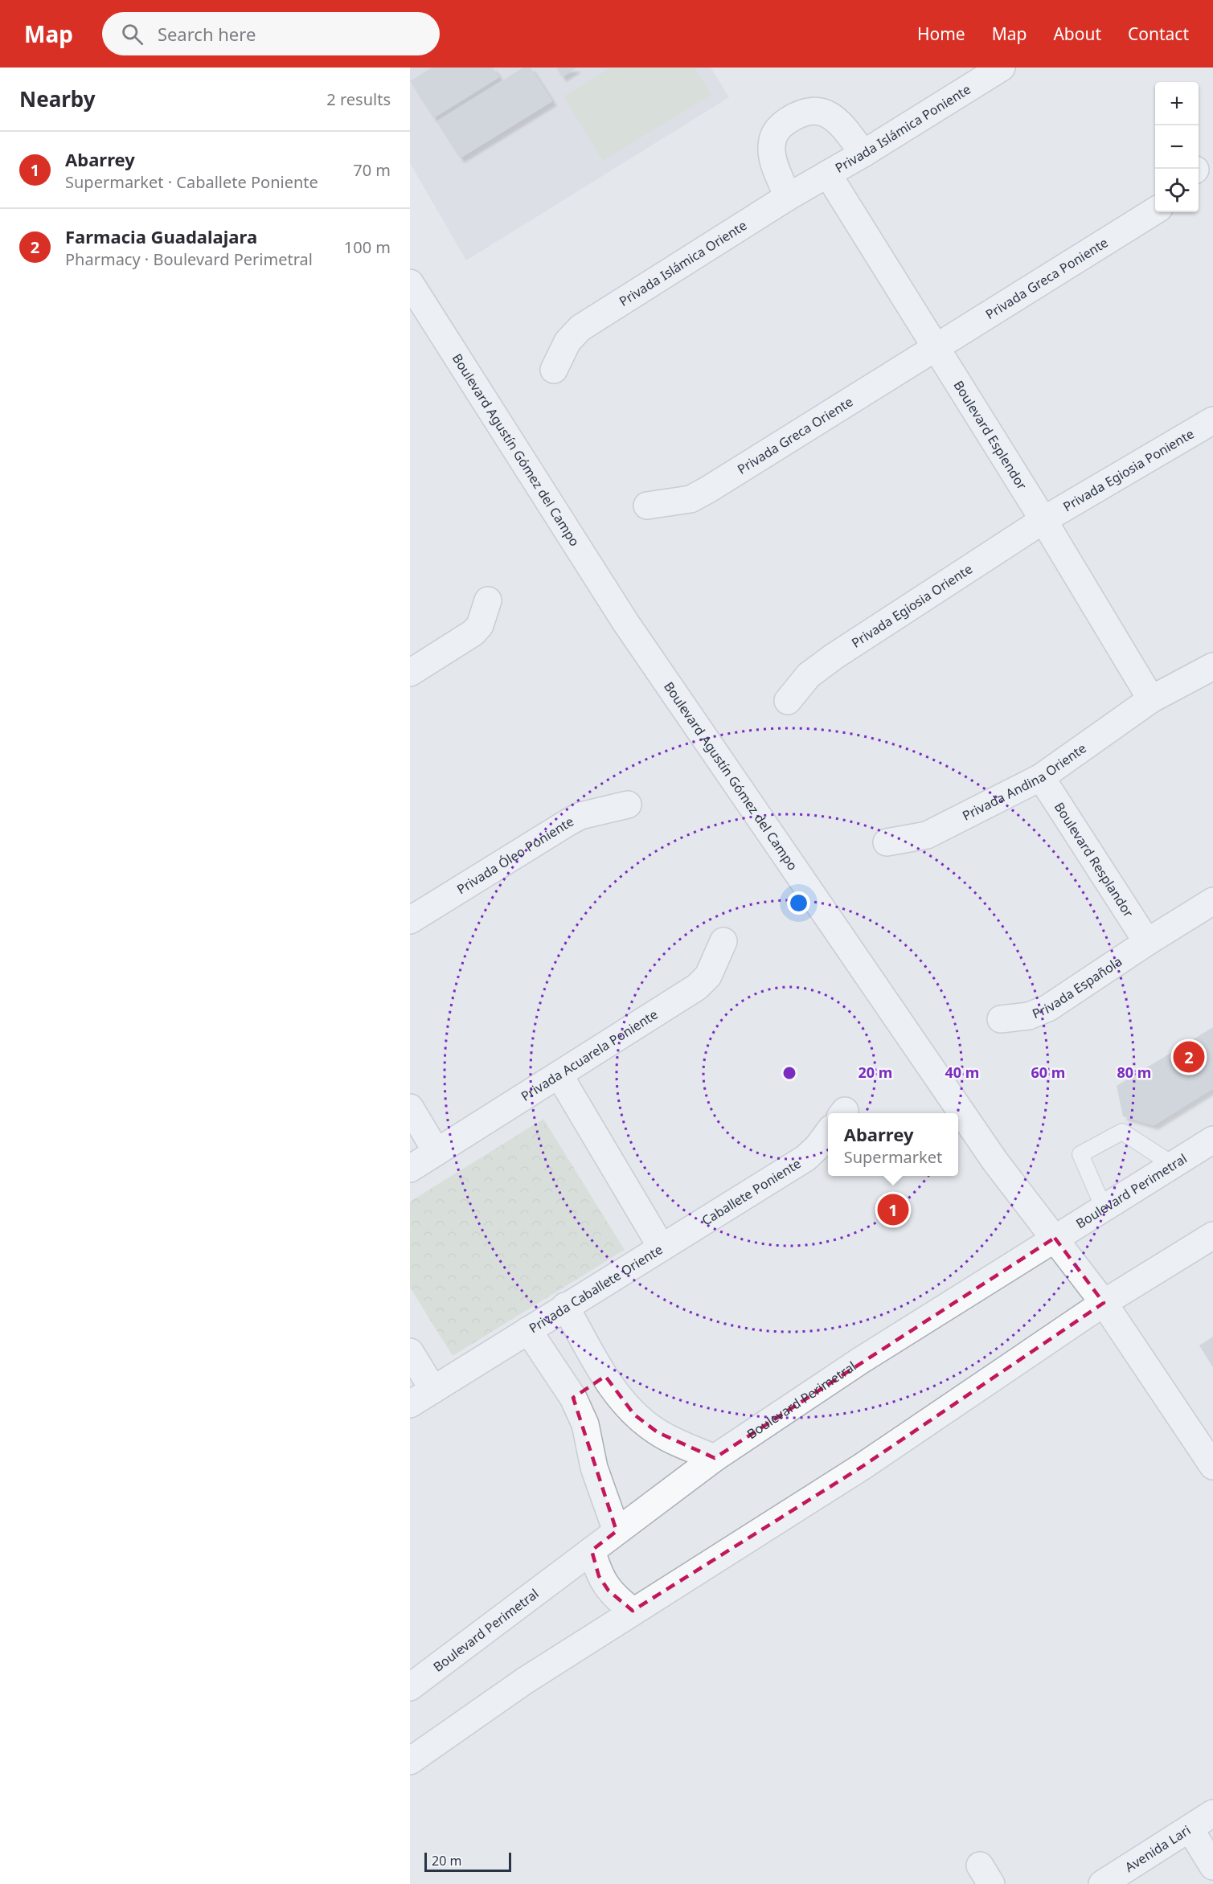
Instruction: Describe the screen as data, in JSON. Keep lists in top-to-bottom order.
{
  "streets": {
    "street": [
      "Privada Islámica Poniente",
      "Privada Islámica Oriente",
      "Privada Greca Poniente",
      "Privada Greca Oriente",
      "Boulevard Esplendor",
      "Boulevard Agustín Gómez del Campo",
      "Privada Egiosia Poniente",
      "Privada Egiosia Oriente",
      "Privada Andina Oriente",
      "Privada Óleo Poniente",
      "Boulevard Resplandor",
      "Privada Española",
      "Privada Acuarela Poniente",
      "Boulevard Perimetral",
      "Caballete Poniente",
      "Privada Caballete Oriente",
      "Avenida Lari"
    ]
  },
  "crossings": [
    ["Privada Islámica Poniente", "Privada Islámica Oriente"],
    ["Privada Islámica Poniente", "Boulevard Esplendor"],
    ["Privada Islámica Oriente", "Boulevard Esplendor"],
    ["Privada Greca Poniente", "Privada Greca Oriente"],
    ["Privada Greca Poniente", "Boulevard Esplendor"],
    ["Privada Greca Oriente", "Boulevard Esplendor"],
    ["Boulevard Esplendor", "Privada Egiosia Poniente"],
    ["Boulevard Esplendor", "Privada Egiosia Oriente"],
    ["Boulevard Esplendor", "Privada Andina Oriente"],
    ["Boulevard Agustín Gómez del Campo", "Boulevard Perimetral"],
    ["Privada Egiosia Poniente", "Privada Egiosia Oriente"],
    ["Privada Andina Oriente", "Boulevard Resplandor"],
    ["Boulevard Resplandor", "Privada Española"],
    ["Privada Acuarela Poniente", "Privada Caballete Oriente"],
    ["Caballete Poniente", "Privada Caballete Oriente"]
  ],
  "scale_bar": "20 m",
  "page": {
    "header": "Map",
    "search": "Search here",
    "nav": [
      "Home",
      "Map",
      "About",
      "Contact"
    ],
    "heading": ["Nearby", "2 results"],
    "map_buttons": ["+", "−"],
    "list": [
      {
        "mark": "1",
        "name": "Abarrey",
        "note": "Supermarket · Caballete Poniente",
        "value": "70 m"
      },
      {
        "mark": "2",
        "name": "Farmacia Guadalajara",
        "note": "Pharmacy · Boulevard Perimetral",
        "value": "100 m"
      }
    ],
    "pins": ["2", "1"],
    "popup": ["Abarrey", "Supermarket"],
    "scale": "20 m"
  },
  "rings": [
    "20 m",
    "40 m",
    "60 m",
    "80 m"
  ]
}
